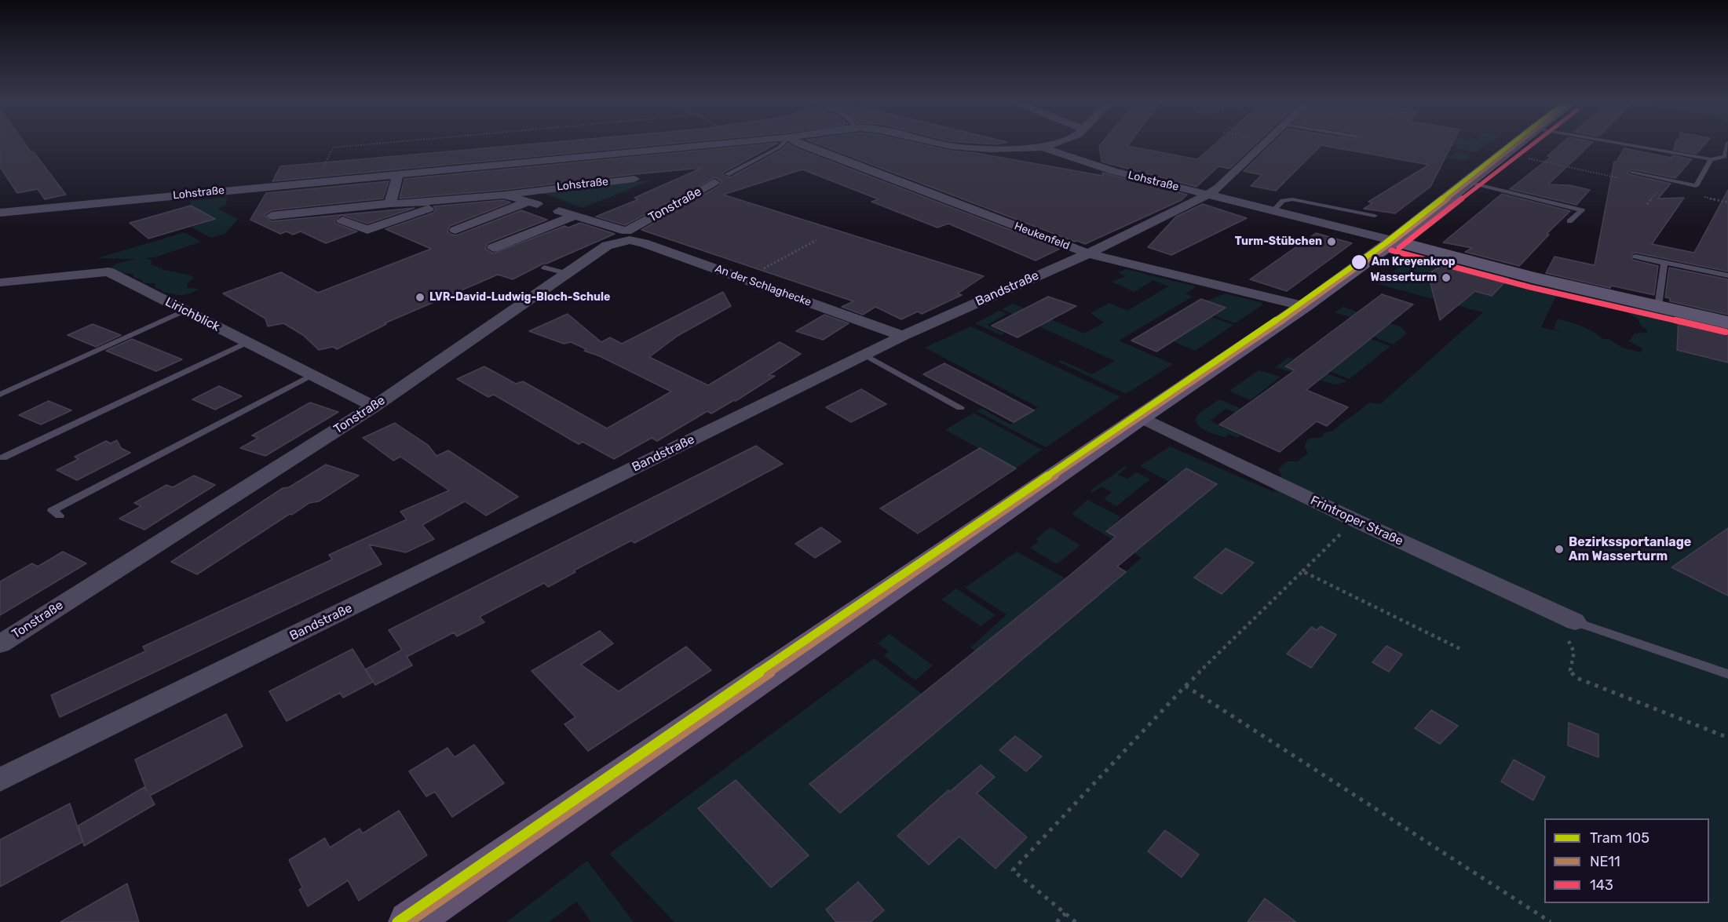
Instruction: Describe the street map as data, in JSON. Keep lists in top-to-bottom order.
{
  "streets": {
    "street": [
      "Lohstraße",
      "Tonstraße",
      "Heukenfeld",
      "An der Schlaghecke",
      "Bandstraße",
      "Lirichblick",
      "Frintroper Straße"
    ]
  },
  "crossings": [
    ["Lohstraße", "Tonstraße"],
    ["Lohstraße", "An der Schlaghecke"],
    ["Lohstraße", "Bandstraße"],
    ["Tonstraße", "An der Schlaghecke"],
    ["Tonstraße", "Lirichblick"],
    ["Heukenfeld", "Bandstraße"],
    ["An der Schlaghecke", "Bandstraße"]
  ],
  "places": [
    "Turm-Stübchen",
    "Am Kreyenkrop",
    "Wasserturm",
    "LVR-David-Ludwig-Bloch-Schule",
    "Bezirkssportanlage Am Wasserturm"
  ],
  "lines": ["tram line 105", "transit line NE11", "transit line 143"],
  "legend": ["Tram 105", "NE11", "143"]
}
